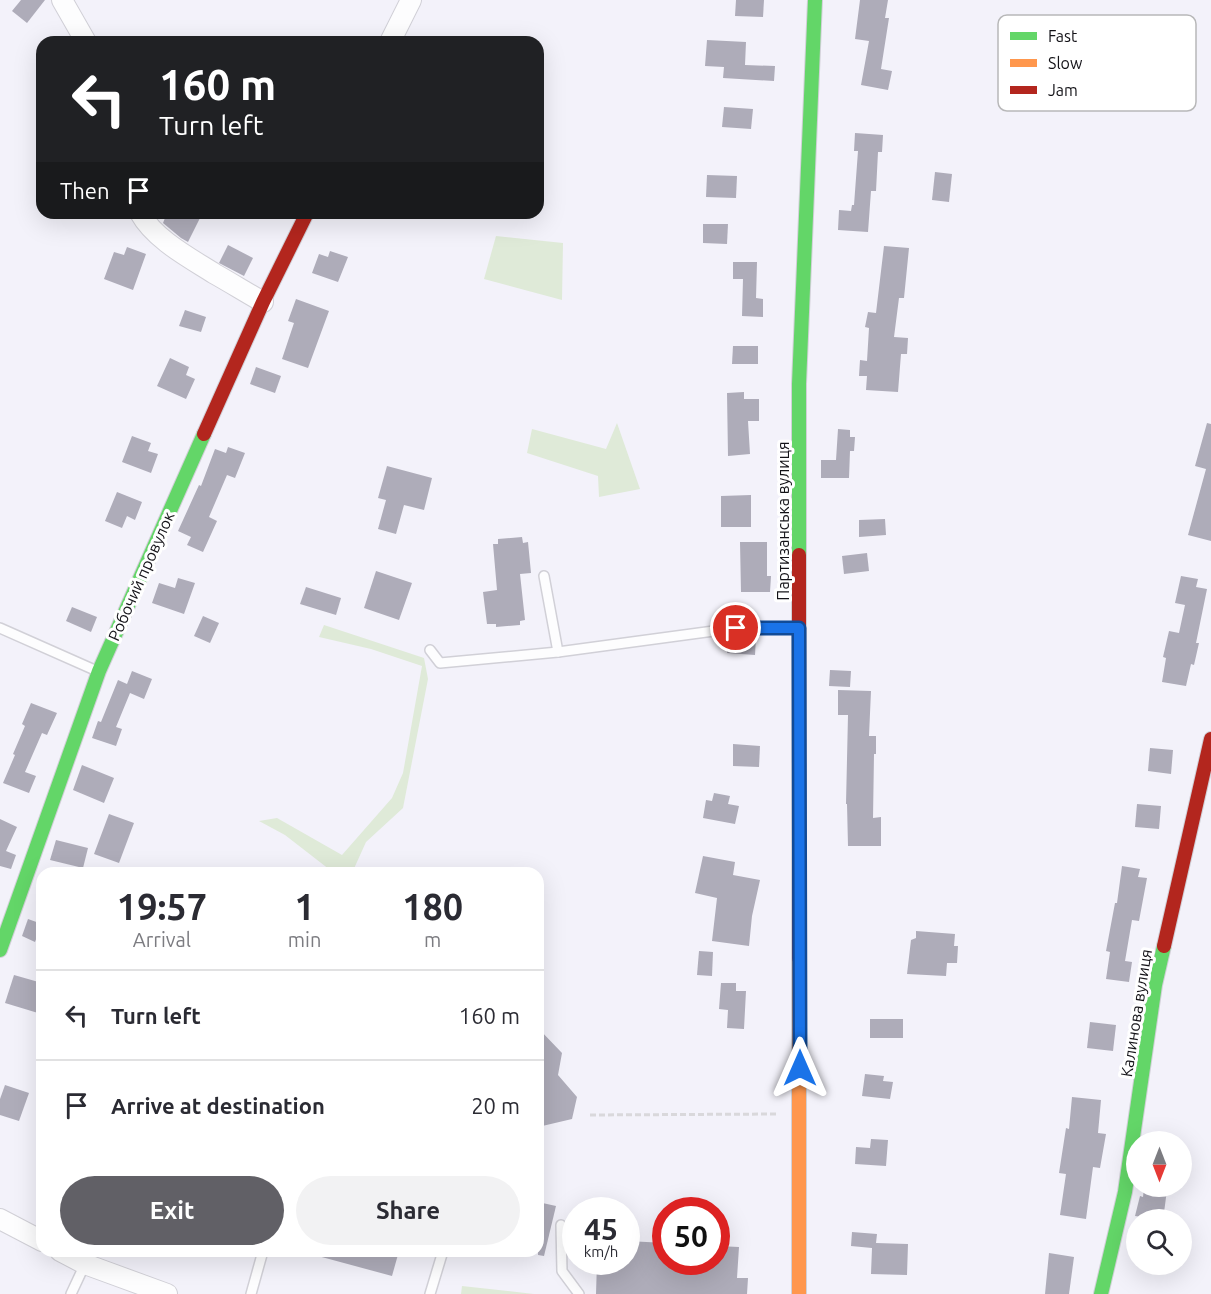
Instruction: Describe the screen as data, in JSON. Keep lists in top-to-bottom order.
{
  "streets": {
    "street": ["Партизанська вулиця", "Робочий провулок", "Калинова вулиця"]
  },
  "legend": ["Fast", "Slow", "Jam"],
  "north": "bottom",
  "page": {
    "turn": ["160 m", "Turn left"],
    "then": "Then",
    "eta": [
      "19:57",
      "Arrival",
      "1",
      "min",
      "180",
      "m"
    ],
    "list": [
      {
        "name": "Turn left",
        "value": "160 m"
      },
      {
        "name": "Arrive at destination",
        "value": "20 m"
      }
    ],
    "buttons": ["Exit", "Share"],
    "speed": "45 km/h",
    "limit": "50"
  }
}
